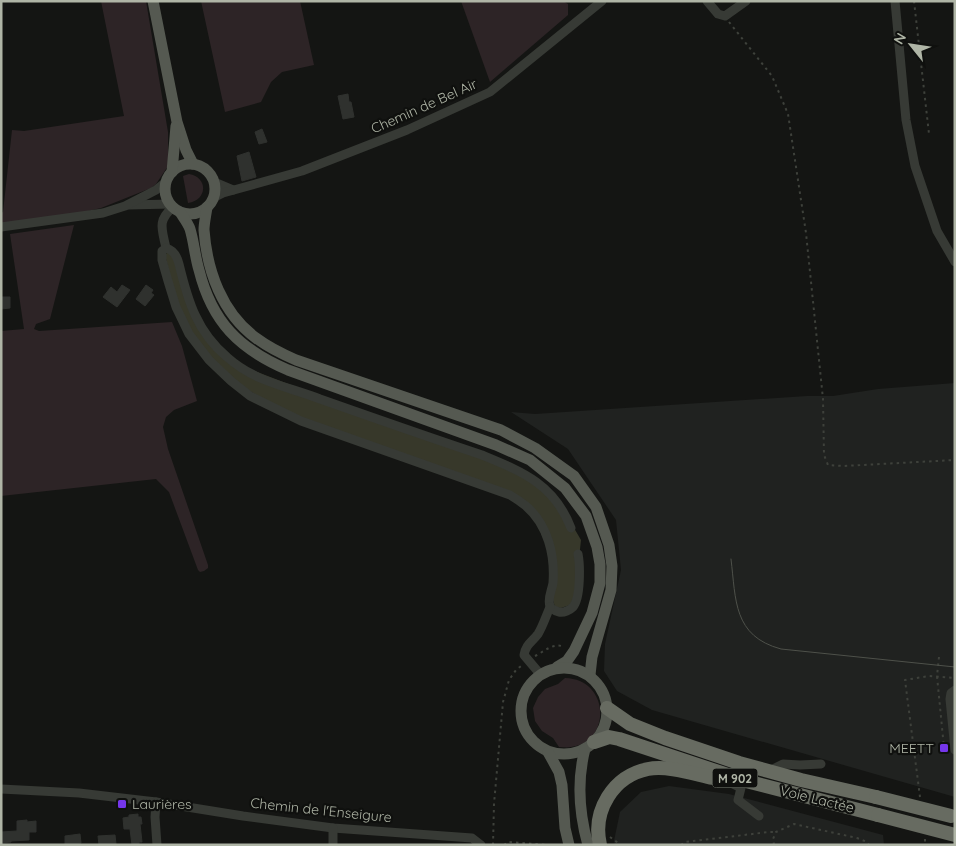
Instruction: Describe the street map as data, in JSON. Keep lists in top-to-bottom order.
{
  "streets": {
    "highway": ["M 902", "Voie Lactée"],
    "street": ["Chemin de Bel Air", "Chemin de l'Enseigure"]
  },
  "places": {
    "transit": ["MEETT", "Laurières"]
  },
  "north": "top left"
}
